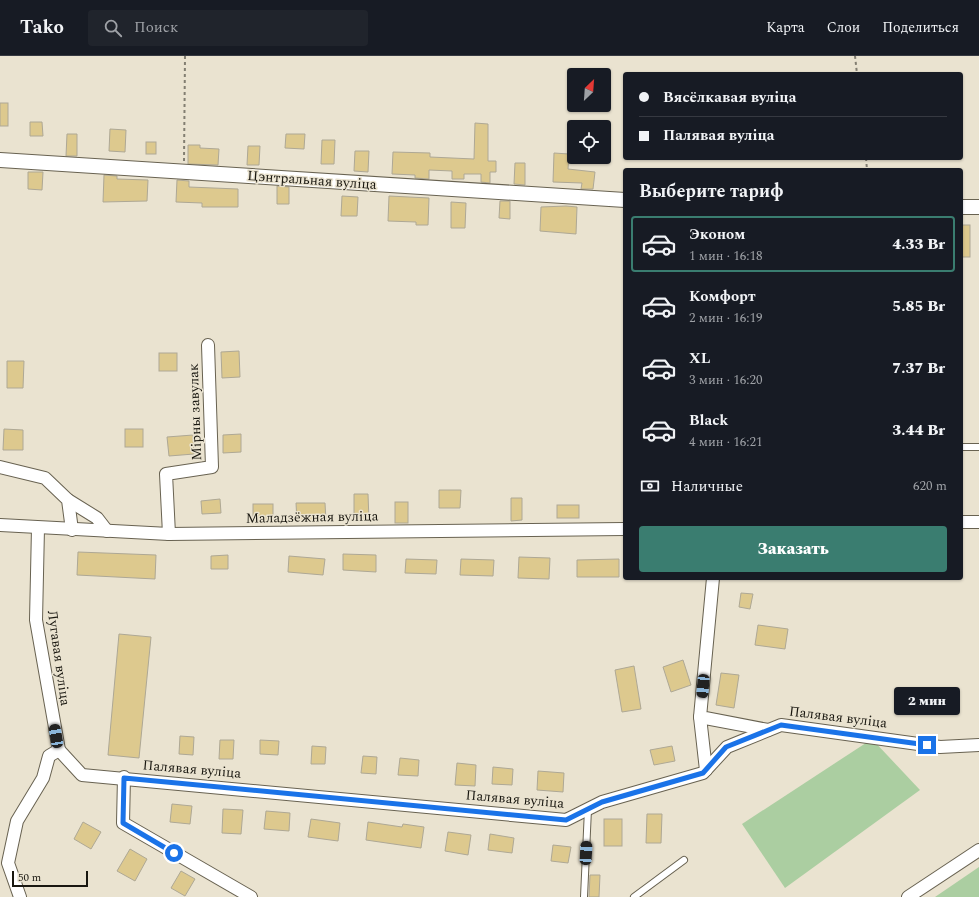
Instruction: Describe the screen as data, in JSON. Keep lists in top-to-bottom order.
{
  "streets": {
    "street": [
      "Цэнтральная вуліца",
      "Мірны завулак",
      "Маладзёжная вуліца",
      "Лугавая вуліца",
      "Палявая вуліца"
    ]
  },
  "crossings": [
    ["Мірны завулак", "Маладзёжная вуліца"],
    ["Маладзёжная вуліца", "Лугавая вуліца"],
    ["Лугавая вуліца", "Палявая вуліца"]
  ],
  "scale_bar": "50 m",
  "north": "top right",
  "page": {
    "header": "Tako",
    "search": "Поиск",
    "nav": ["Карта", "Слои", "Поделиться"],
    "banner": ["Вясёлкавая вуліца", "Палявая вуліца"],
    "heading": "Выберите тариф",
    "list": [
      {
        "name": "Эконом",
        "note": "1 мин · 16:18",
        "value": "4.33 Br"
      },
      {
        "name": "Комфорт",
        "note": "2 мин · 16:19",
        "value": "5.85 Br"
      },
      {
        "name": "XL",
        "note": "3 мин · 16:20",
        "value": "7.37 Br"
      },
      {
        "name": "Black",
        "note": "4 мин · 16:21",
        "value": "3.44 Br"
      }
    ],
    "pay": ["Наличные", "620 m"],
    "buttons": "Заказать",
    "bubble": "2 мин",
    "scale": "50 m"
  }
}
